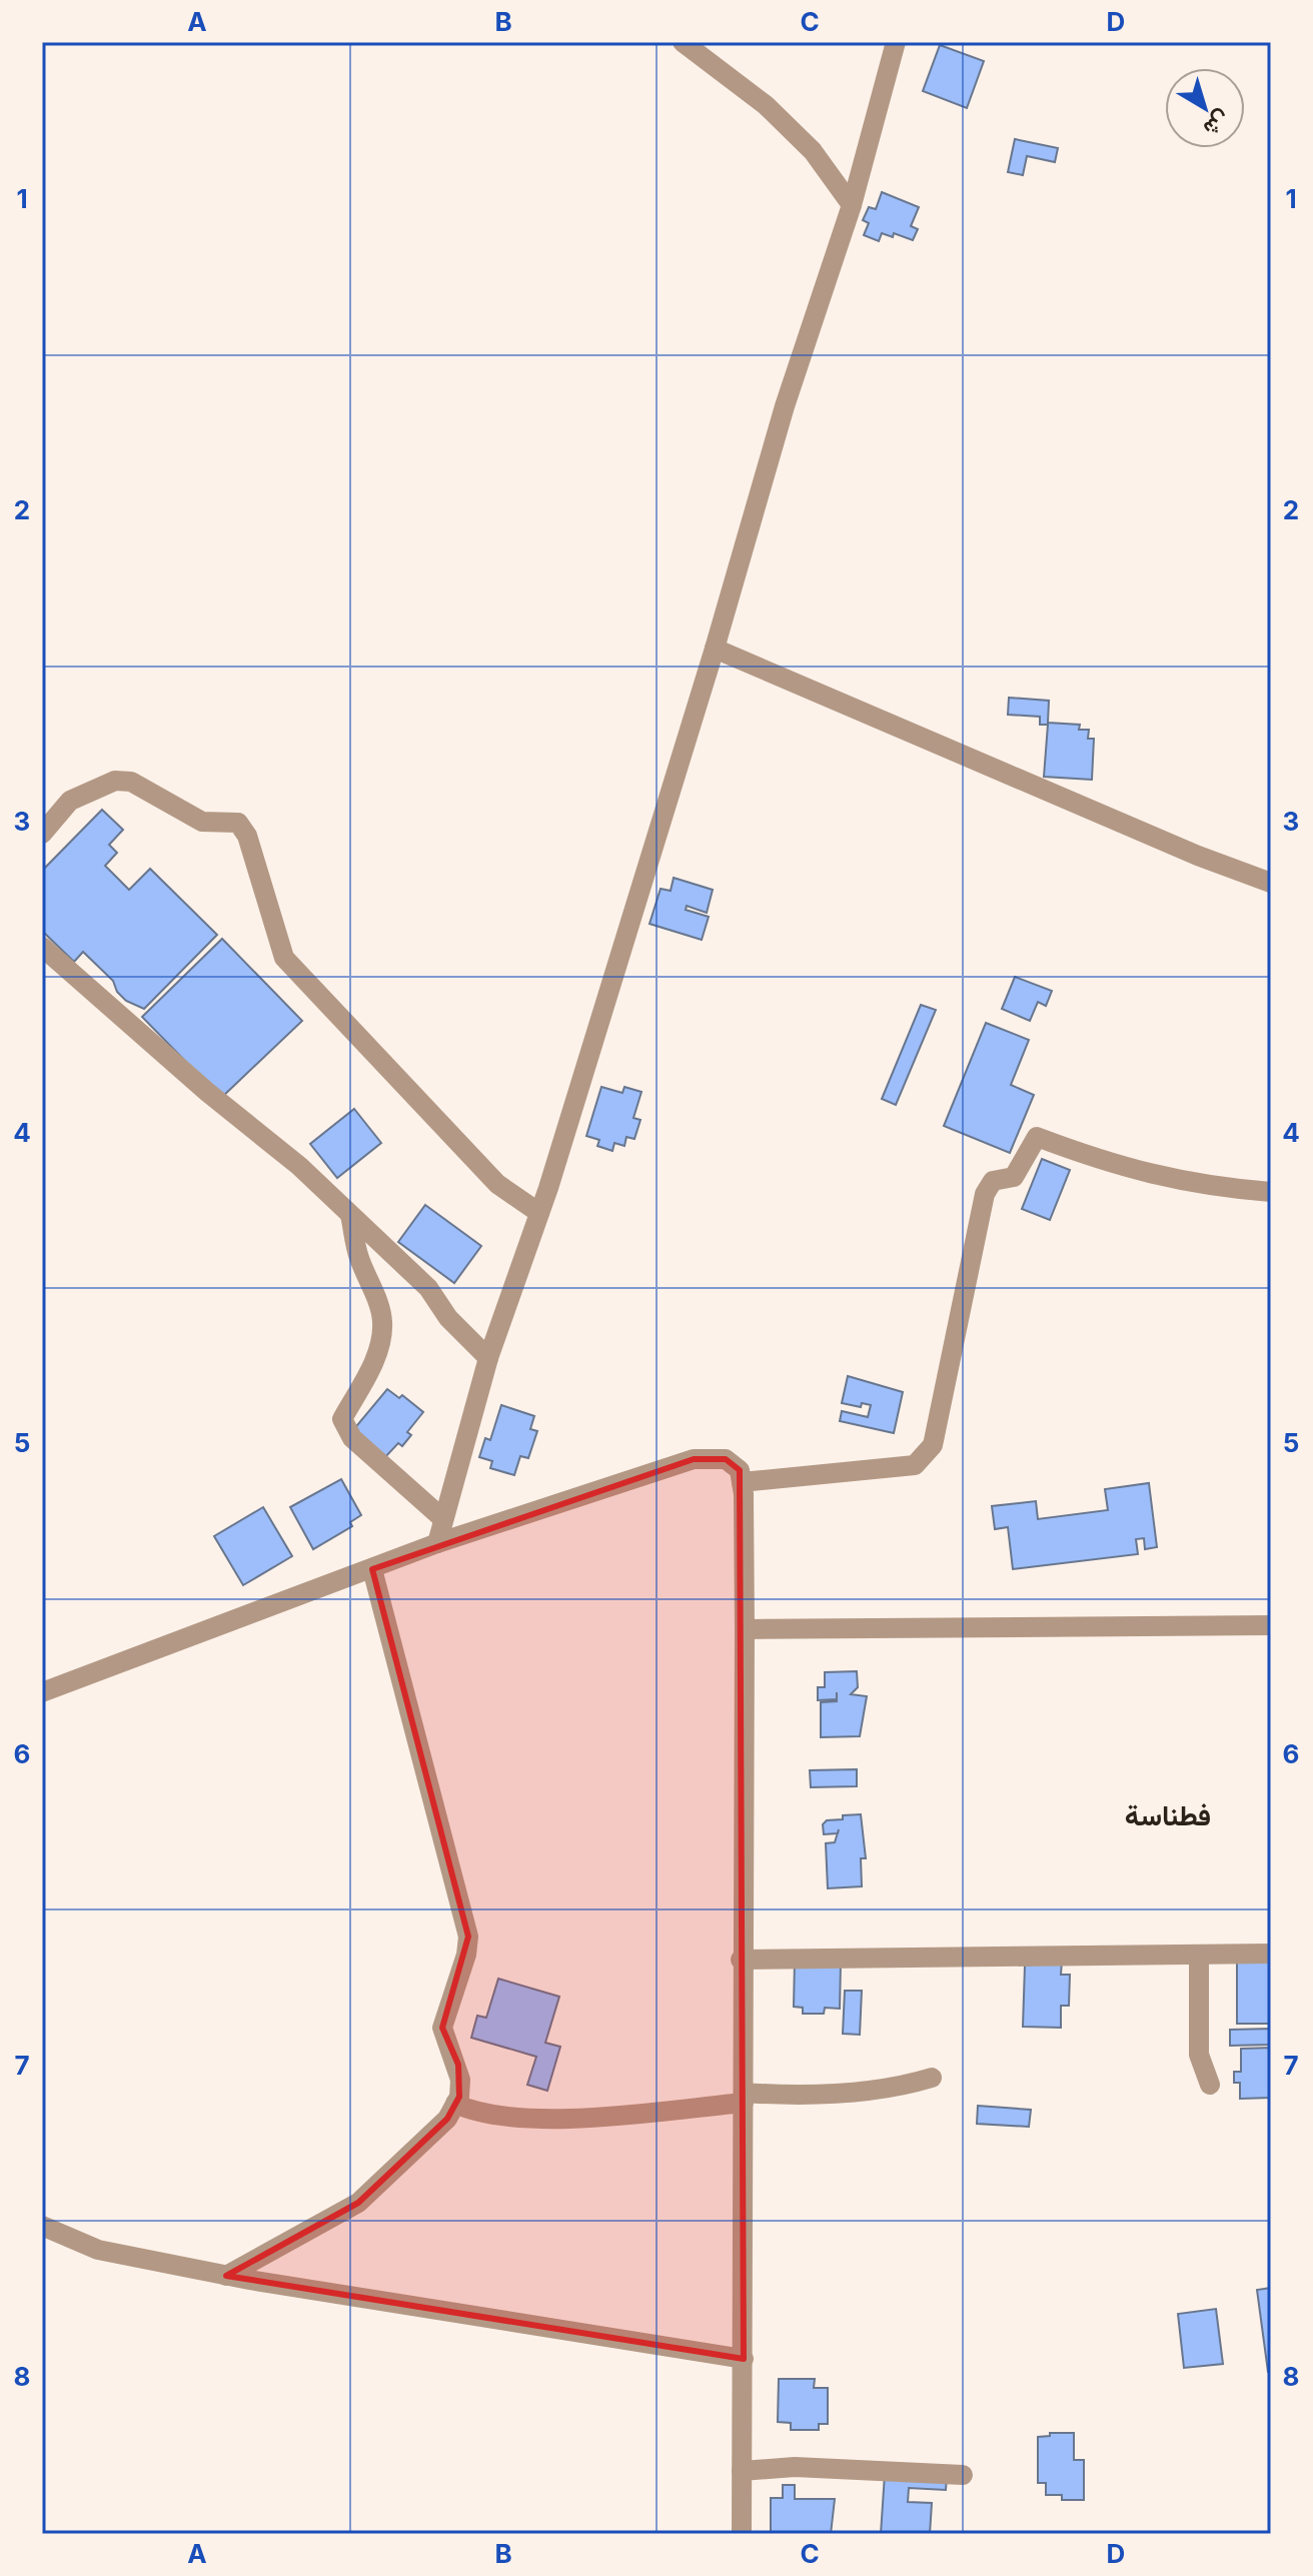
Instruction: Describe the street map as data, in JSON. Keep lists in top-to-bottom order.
{
  "districts": ["فطناسة"],
  "north": "bottom right",
  "grid": {
    "columns": [
      "A",
      "B",
      "C",
      "D"
    ],
    "rows": [
      "1",
      "2",
      "3",
      "4",
      "5",
      "6",
      "7",
      "8"
    ]
  }
}
